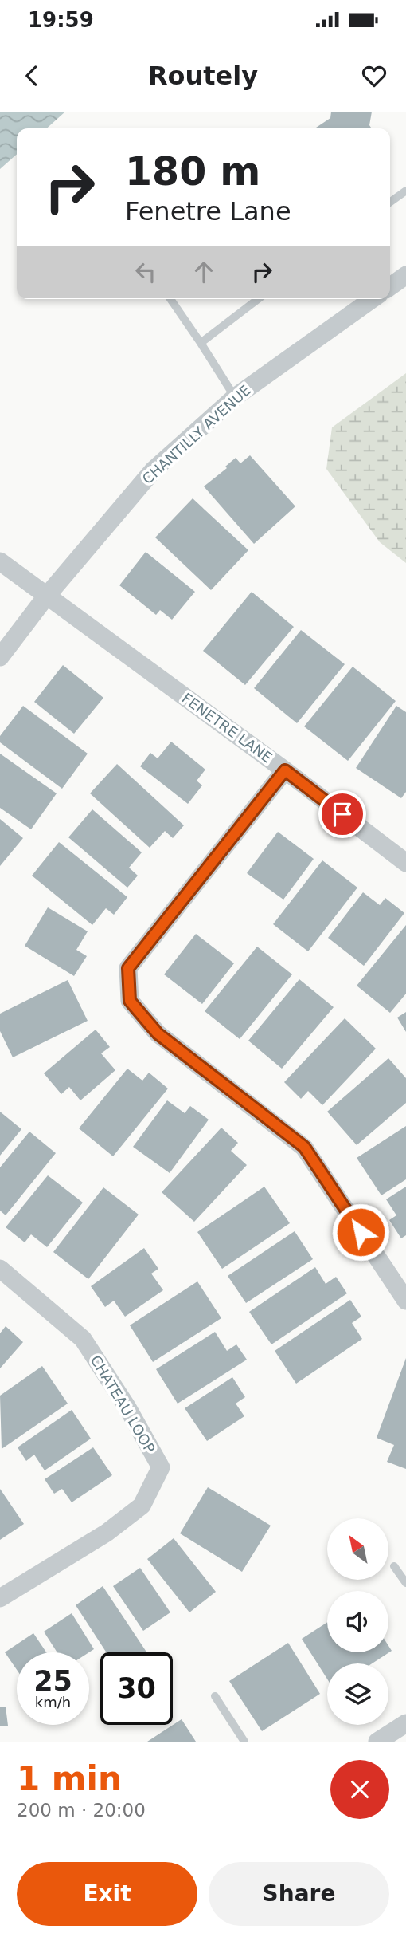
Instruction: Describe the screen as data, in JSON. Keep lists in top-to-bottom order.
{
  "streets": {
    "street": ["CHANTILLY AVENUE", "FENETRE LANE", "CHATEAU LOOP"]
  },
  "crossings": [
    ["CHANTILLY AVENUE", "FENETRE LANE"]
  ],
  "north": "top left",
  "page": {
    "status": "19:59",
    "header": "Routely",
    "turn": ["180 m", "Fenetre Lane"],
    "speed": "25 km/h",
    "limit": "30",
    "heading": ["1 min", "200 m · 20:00"],
    "buttons": ["Exit", "Share"]
  }
}
